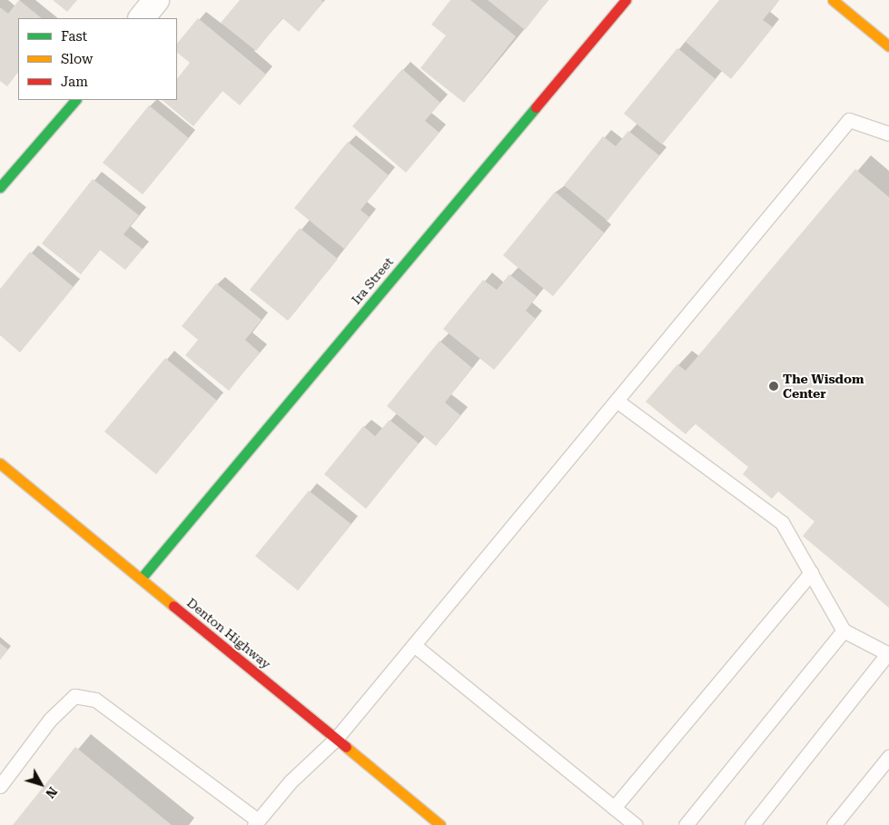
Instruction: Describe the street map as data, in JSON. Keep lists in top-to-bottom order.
{
  "streets": {
    "street": ["Ira Street", "Denton Highway"]
  },
  "crossings": [
    ["Ira Street", "Denton Highway"]
  ],
  "places": ["The Wisdom Center"],
  "legend": ["Fast", "Slow", "Jam"],
  "north": "bottom right"
}
